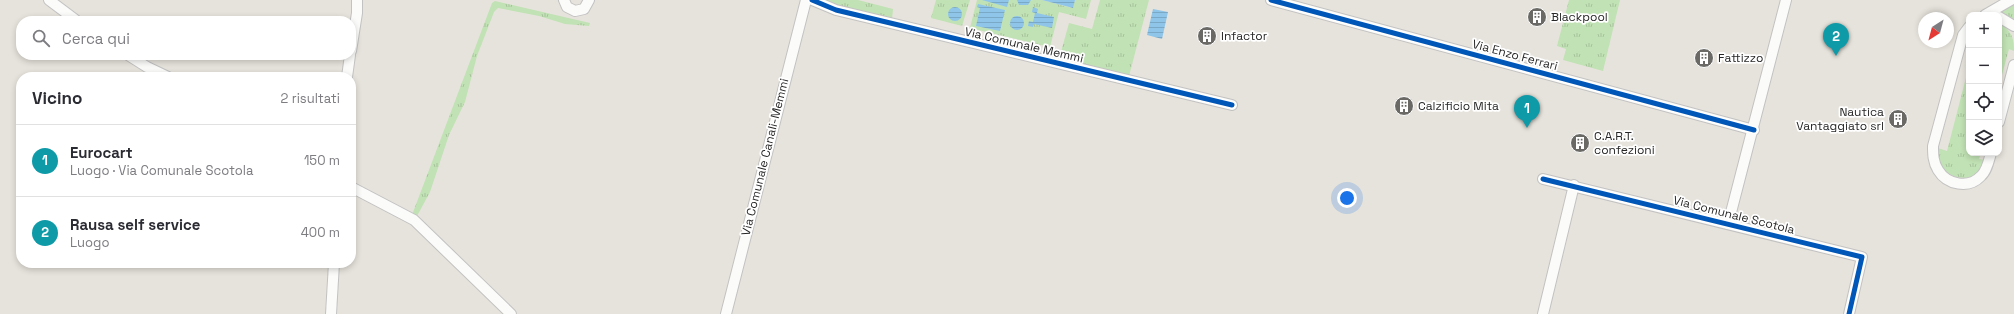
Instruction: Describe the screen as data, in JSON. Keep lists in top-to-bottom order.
{
  "streets": {
    "street": [
      "Via Comunale Memmi",
      "Via Enzo Ferrari",
      "Via Comunale Canali-Memmi",
      "Via Comunale Scotola"
    ]
  },
  "places": {
    "building": [
      "Blackpool",
      "Infactor",
      "Fattizzo",
      "Calzificio Mita",
      "Nautica Vantaggiato srl",
      "C.A.R.T. confezioni"
    ]
  },
  "north": "bottom left",
  "page": {
    "map_buttons": ["+", "−"],
    "search": "Cerca qui",
    "pins": ["2", "1"],
    "heading": ["Vicino", "2 risultati"],
    "list": [
      {
        "mark": "1",
        "name": "Eurocart",
        "note": "Luogo · Via Comunale Scotola",
        "value": "150 m"
      },
      {
        "mark": "2",
        "name": "Rausa self service",
        "note": "Luogo",
        "value": "400 m"
      }
    ]
  }
}
